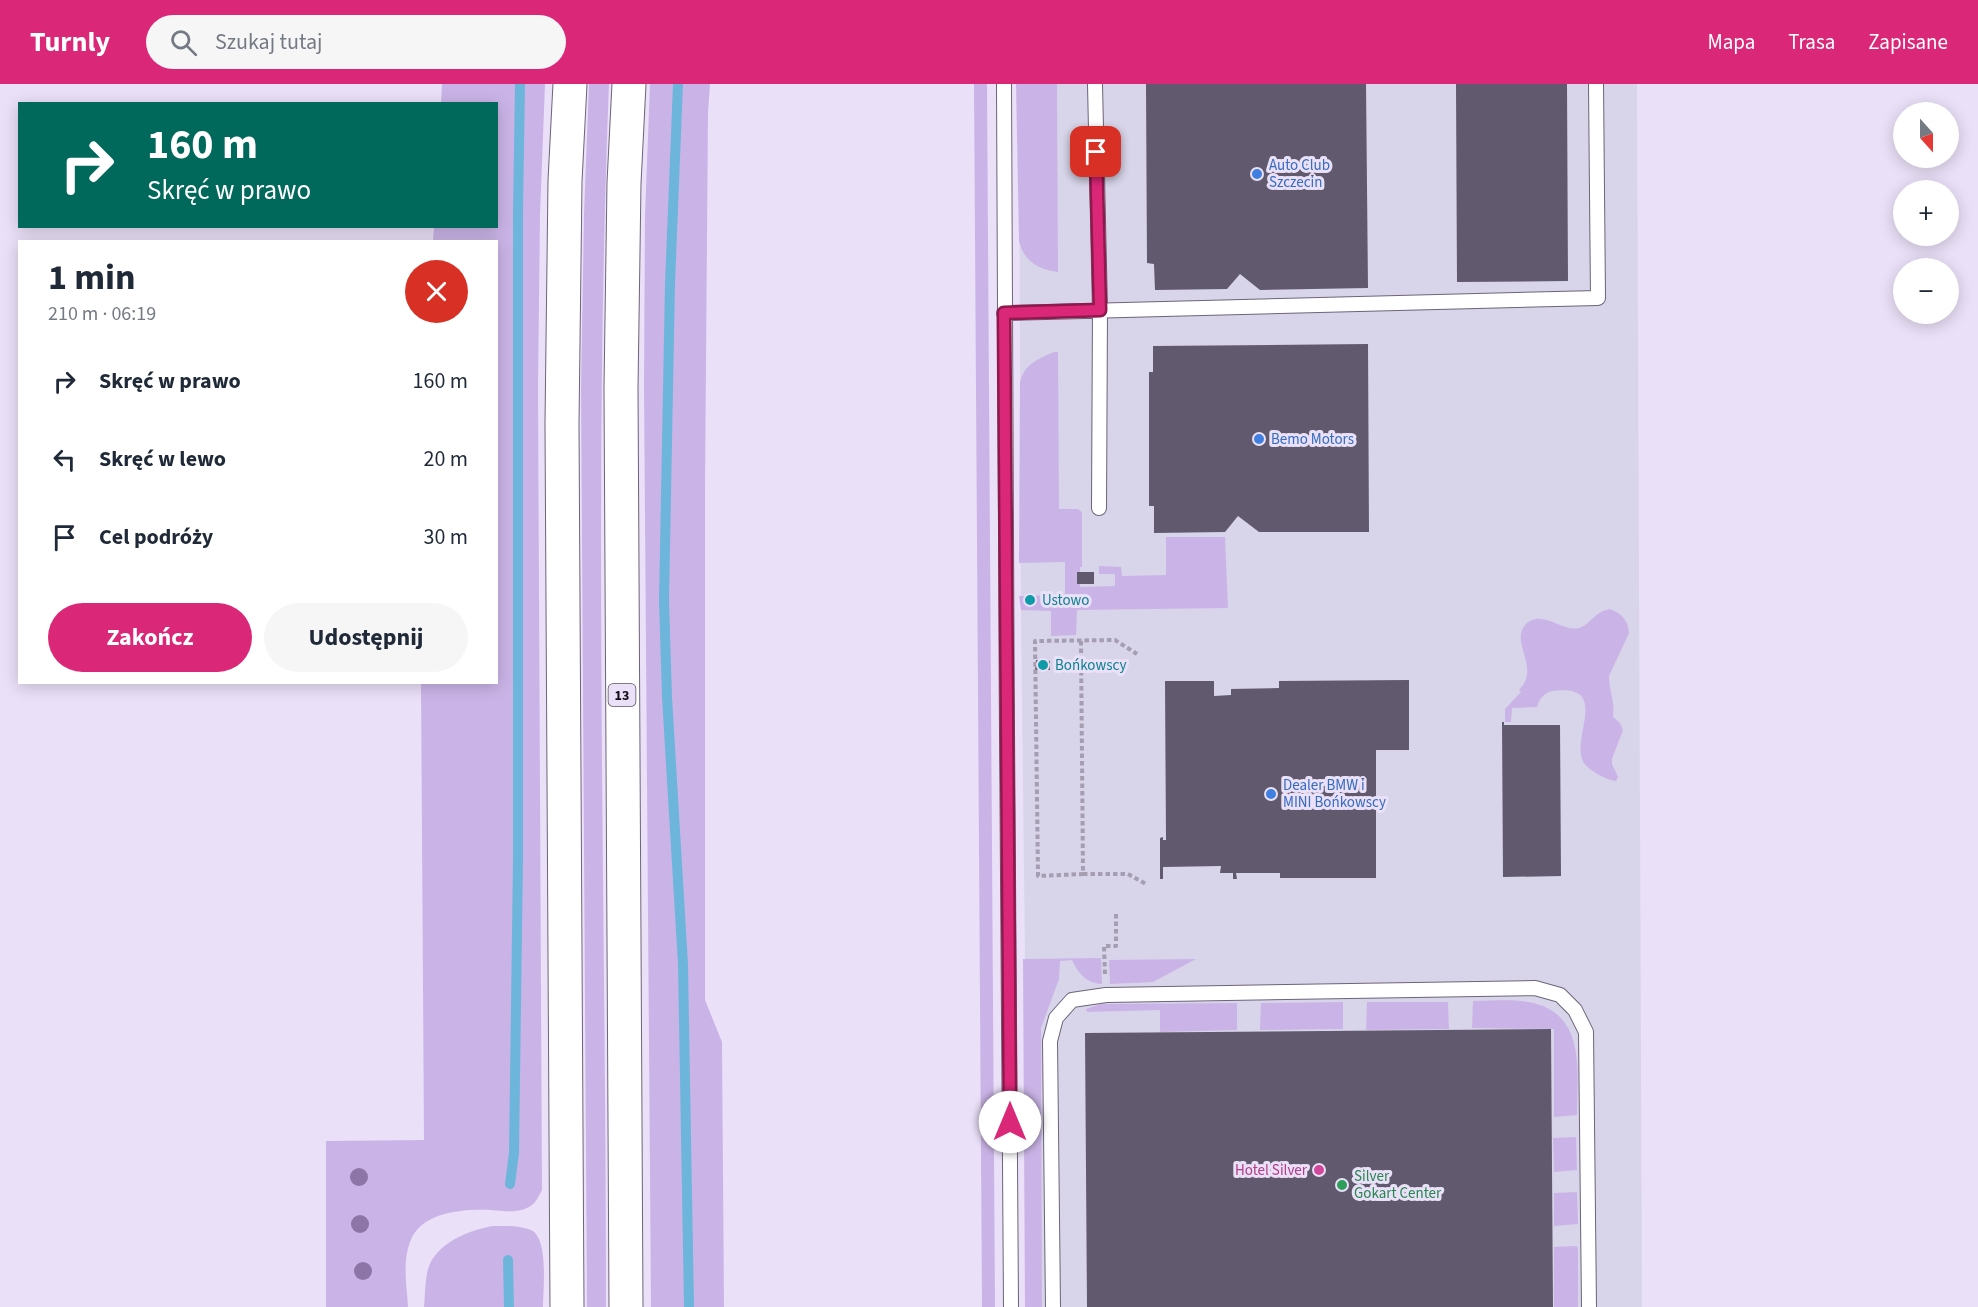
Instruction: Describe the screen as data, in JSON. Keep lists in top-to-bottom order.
{
  "streets": {
    "main road": ["13"]
  },
  "places": [
    "Auto Club Szczecin",
    "Bemo Motors",
    "Ustowo",
    "Bońkowscy",
    "Dealer BMW i MINI Bońkowscy",
    "Hotel Silver",
    "Silver Gokart Center"
  ],
  "north": "bottom",
  "page": {
    "header": "Turnly",
    "search": "Szukaj tutaj",
    "nav": ["Mapa", "Trasa", "Zapisane"],
    "map_buttons": ["+", "−"],
    "turn": ["160 m", "Skręć w prawo"],
    "heading": ["1 min", "210 m · 06:19"],
    "list": [
      {
        "name": "Skręć w prawo",
        "value": "160 m"
      },
      {
        "name": "Skręć w lewo",
        "value": "20 m"
      },
      {
        "name": "Cel podróży",
        "value": "30 m"
      }
    ],
    "buttons": ["Zakończ", "Udostępnij"]
  }
}
